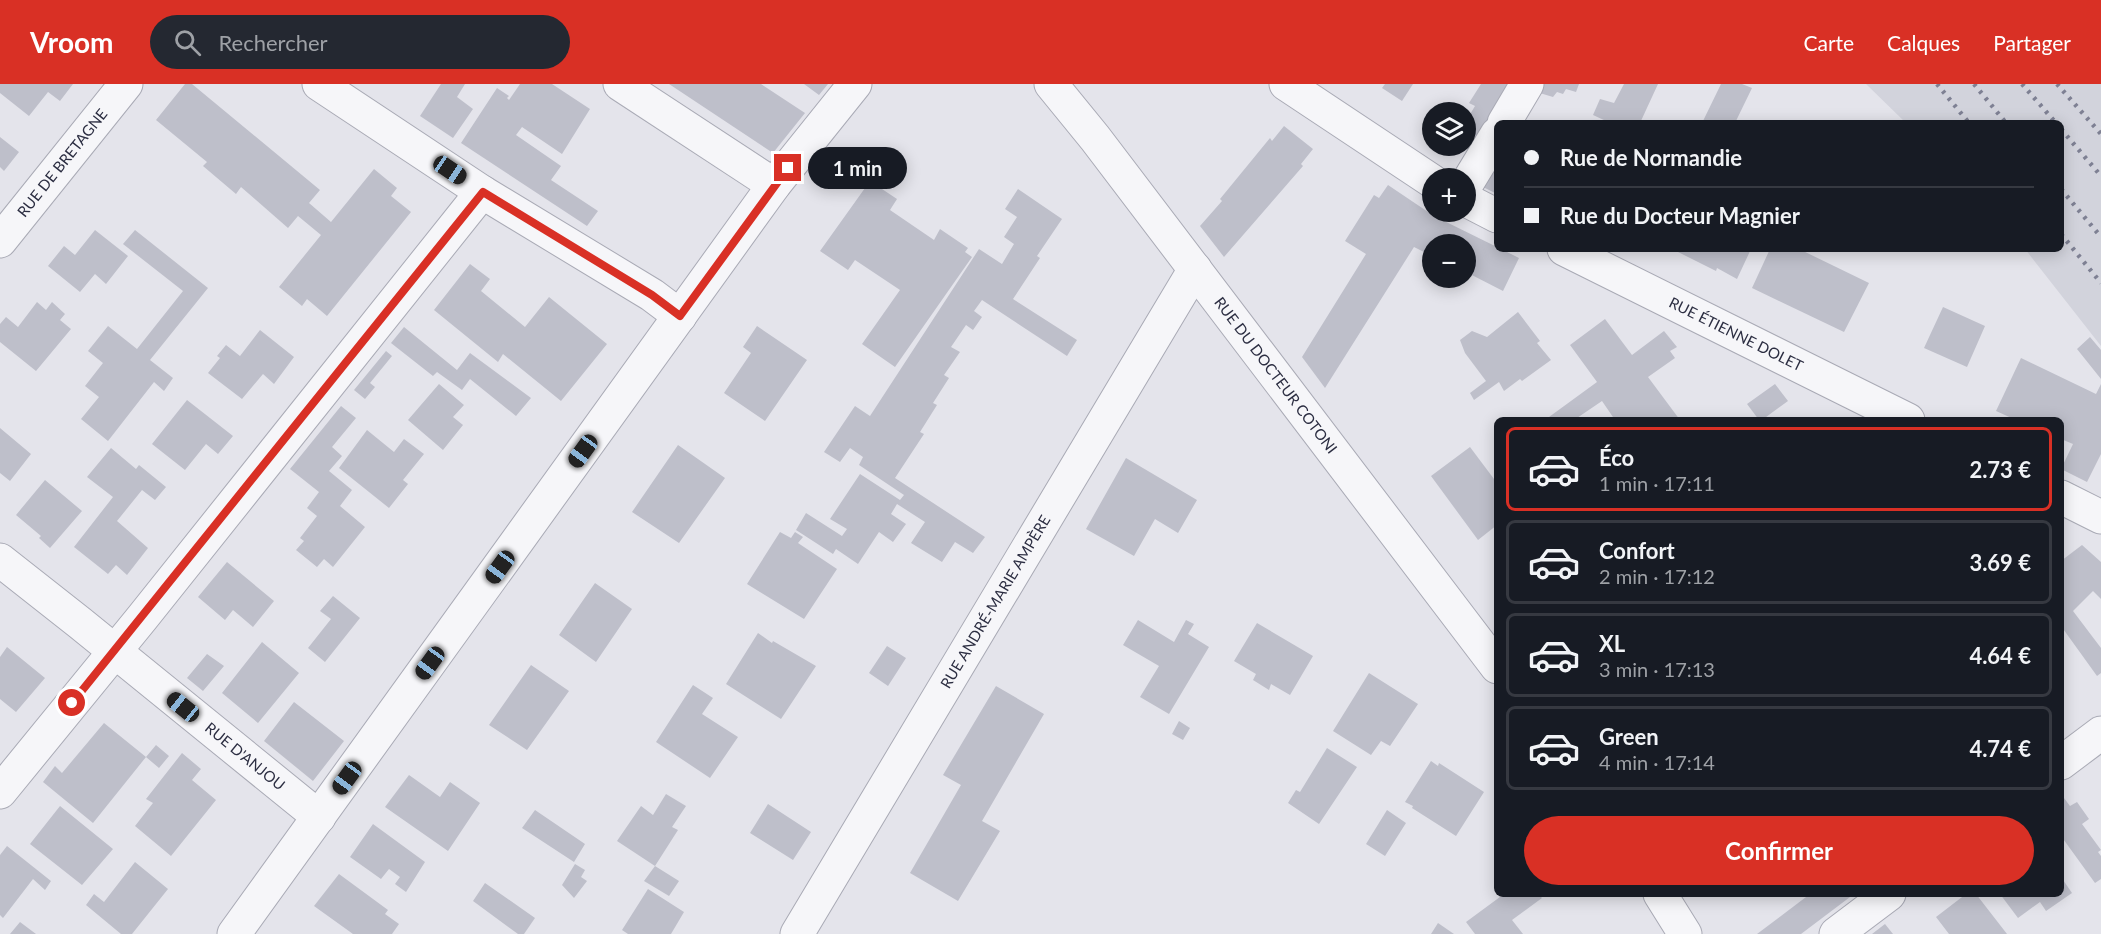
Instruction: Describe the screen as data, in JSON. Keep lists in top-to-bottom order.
{
  "streets": {
    "street": [
      "RUE DE BRETAGNE",
      "RUE ÉTIENNE DOLET",
      "RUE DU DOCTEUR COTONI",
      "RUE ANDRÉ-MARIE AMPÈRE",
      "RUE D'ANJOU"
    ]
  },
  "crossings": [
    ["RUE DU DOCTEUR COTONI", "RUE ANDRÉ-MARIE AMPÈRE"]
  ],
  "page": {
    "header": "Vroom",
    "search": "Rechercher",
    "nav": ["Carte", "Calques", "Partager"],
    "map_buttons": ["+", "−"],
    "banner": ["Rue de Normandie", "Rue du Docteur Magnier"],
    "bubble": "1 min",
    "list": [
      {
        "name": "Éco",
        "note": "1 min · 17:11",
        "value": "2.73 €"
      },
      {
        "name": "Confort",
        "note": "2 min · 17:12",
        "value": "3.69 €"
      },
      {
        "name": "XL",
        "note": "3 min · 17:13",
        "value": "4.64 €"
      },
      {
        "name": "Green",
        "note": "4 min · 17:14",
        "value": "4.74 €"
      }
    ],
    "buttons": "Confirmer"
  }
}
